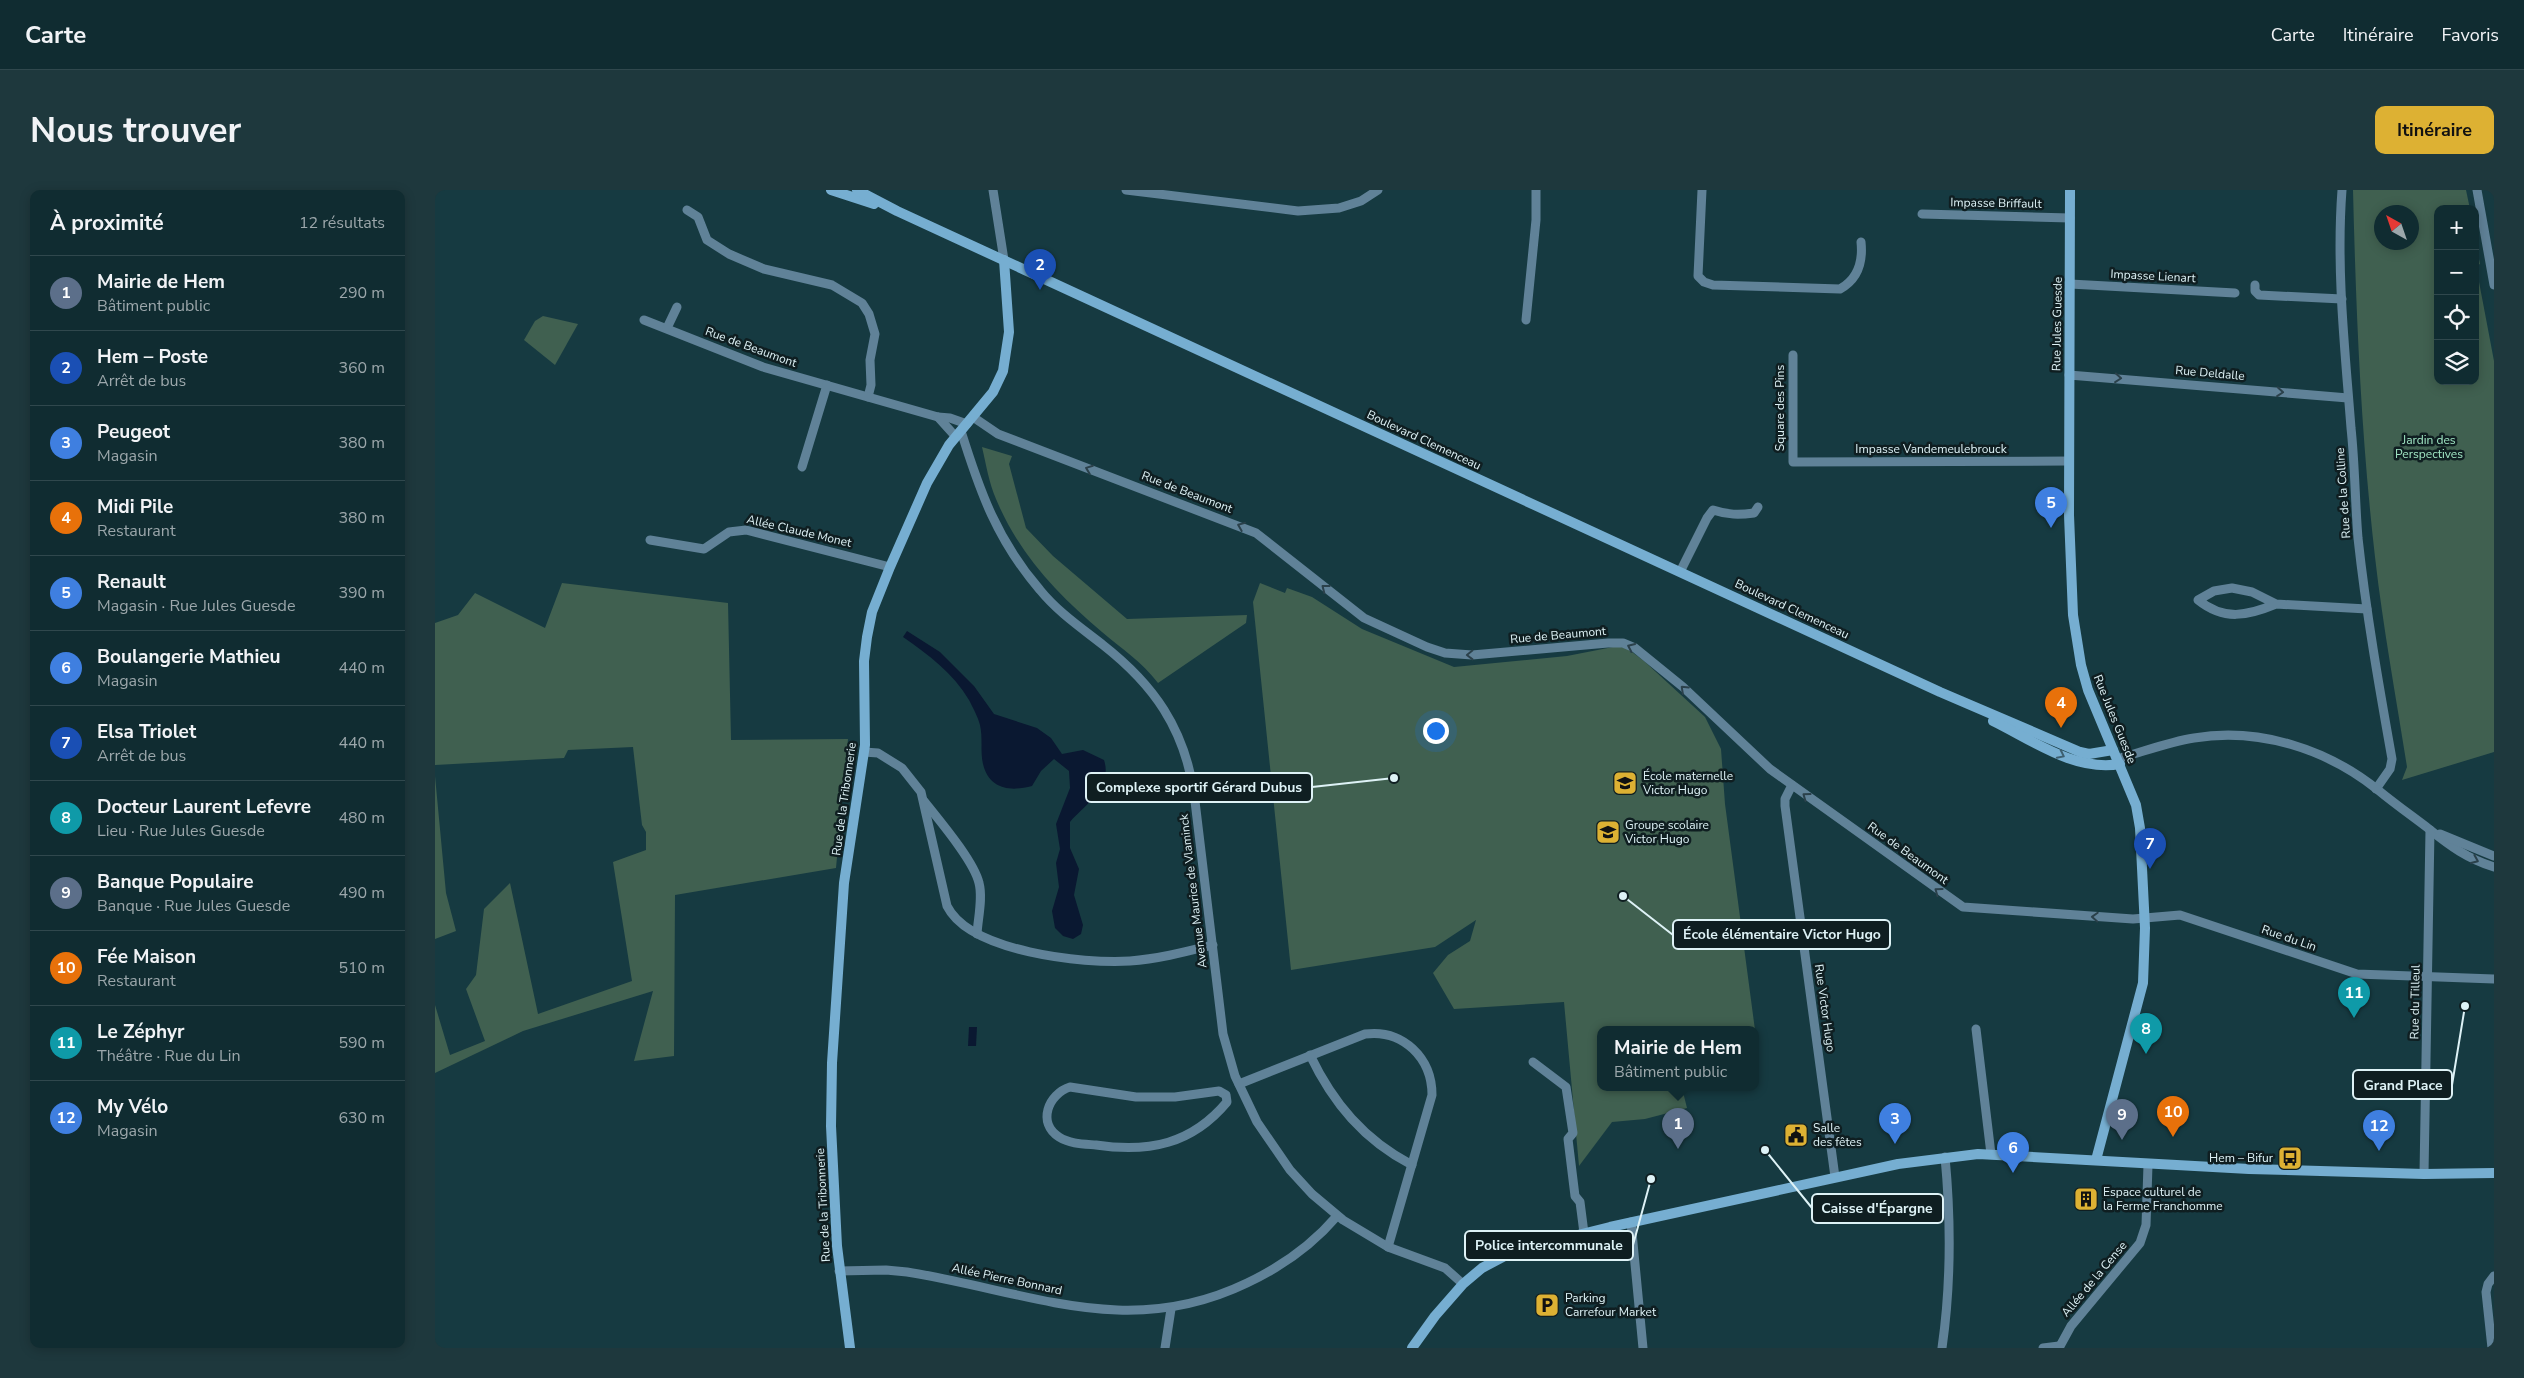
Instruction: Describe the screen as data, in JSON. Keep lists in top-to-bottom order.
{
  "streets": {
    "street": [
      "Impasse Briffault",
      "Impasse Lienart",
      "Rue Jules Guesde",
      "Rue de Beaumont",
      "Rue Deldalle",
      "Square des Pins",
      "Boulevard Clemenceau",
      "Impasse Vandemeulebrouck",
      "Rue de la Colline",
      "Allée Claude Monet",
      "Rue de la Tribonnerie",
      "Avenue Maurice de Vlaminck",
      "Rue du Lin",
      "Rue du Tilleul",
      "Rue Victor Hugo",
      "Allée Pierre Bonnard",
      "Allée de la Cense"
    ]
  },
  "crossings": [
    ["Impasse Briffault", "Rue Jules Guesde"],
    ["Impasse Lienart", "Rue Jules Guesde"],
    ["Rue Jules Guesde", "Rue de Beaumont"],
    ["Rue Jules Guesde", "Rue Deldalle"],
    ["Rue Jules Guesde", "Boulevard Clemenceau"],
    ["Rue Jules Guesde", "Impasse Vandemeulebrouck"],
    ["Rue Jules Guesde", "Rue du Lin"],
    ["Rue de Beaumont", "Rue de la Tribonnerie"],
    ["Rue de Beaumont", "Avenue Maurice de Vlaminck"],
    ["Rue de Beaumont", "Rue du Lin"],
    ["Rue de Beaumont", "Rue Victor Hugo"],
    ["Rue Deldalle", "Rue de la Colline"],
    ["Square des Pins", "Impasse Vandemeulebrouck"],
    ["Boulevard Clemenceau", "Rue de la Tribonnerie"],
    ["Allée Claude Monet", "Rue de la Tribonnerie"],
    ["Rue de la Tribonnerie", "Avenue Maurice de Vlaminck"],
    ["Rue de la Tribonnerie", "Allée Pierre Bonnard"],
    ["Avenue Maurice de Vlaminck", "Allée Pierre Bonnard"],
    ["Rue du Lin", "Rue du Tilleul"]
  ],
  "one_way": ["Rue de Beaumont", "Rue Deldalle"],
  "parks": ["Jardin des Perspectives"],
  "places": {
    "other": [
      "Complexe sportif Gérard Dubus",
      "École élémentaire Victor Hugo",
      "Grand Place",
      "Caisse d'Épargne",
      "Police intercommunale"
    ],
    "school or university": ["École maternelle Victor Hugo", "Groupe scolaire Victor Hugo"],
    "public building": ["Salle des fêtes"],
    "bus stop": ["Hem – Bifur"],
    "building": ["Espace culturel de la Ferme Franchomme"],
    "parking": ["Parking Carrefour Market"]
  },
  "north": "top left",
  "page": {
    "header": "Carte",
    "nav": ["Carte", "Itinéraire", "Favoris"],
    "buttons": "Itinéraire",
    "title": "Nous trouver",
    "heading": ["À proximité", "12 résultats"],
    "map_buttons": ["+", "−"],
    "pins": [
      "2",
      "5",
      "4",
      "7",
      "11",
      "8",
      "10",
      "9",
      "3",
      "1",
      "12",
      "6"
    ],
    "list": [
      {
        "mark": "1",
        "name": "Mairie de Hem",
        "note": "Bâtiment public",
        "value": "290 m"
      },
      {
        "mark": "2",
        "name": "Hem – Poste",
        "note": "Arrêt de bus",
        "value": "360 m"
      },
      {
        "mark": "3",
        "name": "Peugeot",
        "note": "Magasin",
        "value": "380 m"
      },
      {
        "mark": "4",
        "name": "Midi Pile",
        "note": "Restaurant",
        "value": "380 m"
      },
      {
        "mark": "5",
        "name": "Renault",
        "note": "Magasin · Rue Jules Guesde",
        "value": "390 m"
      },
      {
        "mark": "6",
        "name": "Boulangerie Mathieu",
        "note": "Magasin",
        "value": "440 m"
      },
      {
        "mark": "7",
        "name": "Elsa Triolet",
        "note": "Arrêt de bus",
        "value": "440 m"
      },
      {
        "mark": "8",
        "name": "Docteur Laurent Lefevre",
        "note": "Lieu · Rue Jules Guesde",
        "value": "480 m"
      },
      {
        "mark": "9",
        "name": "Banque Populaire",
        "note": "Banque · Rue Jules Guesde",
        "value": "490 m"
      },
      {
        "mark": "10",
        "name": "Fée Maison",
        "note": "Restaurant",
        "value": "510 m"
      },
      {
        "mark": "11",
        "name": "Le Zéphyr",
        "note": "Théâtre · Rue du Lin",
        "value": "590 m"
      },
      {
        "mark": "12",
        "name": "My Vélo",
        "note": "Magasin",
        "value": "630 m"
      }
    ],
    "popup": ["Mairie de Hem", "Bâtiment public"]
  }
}
